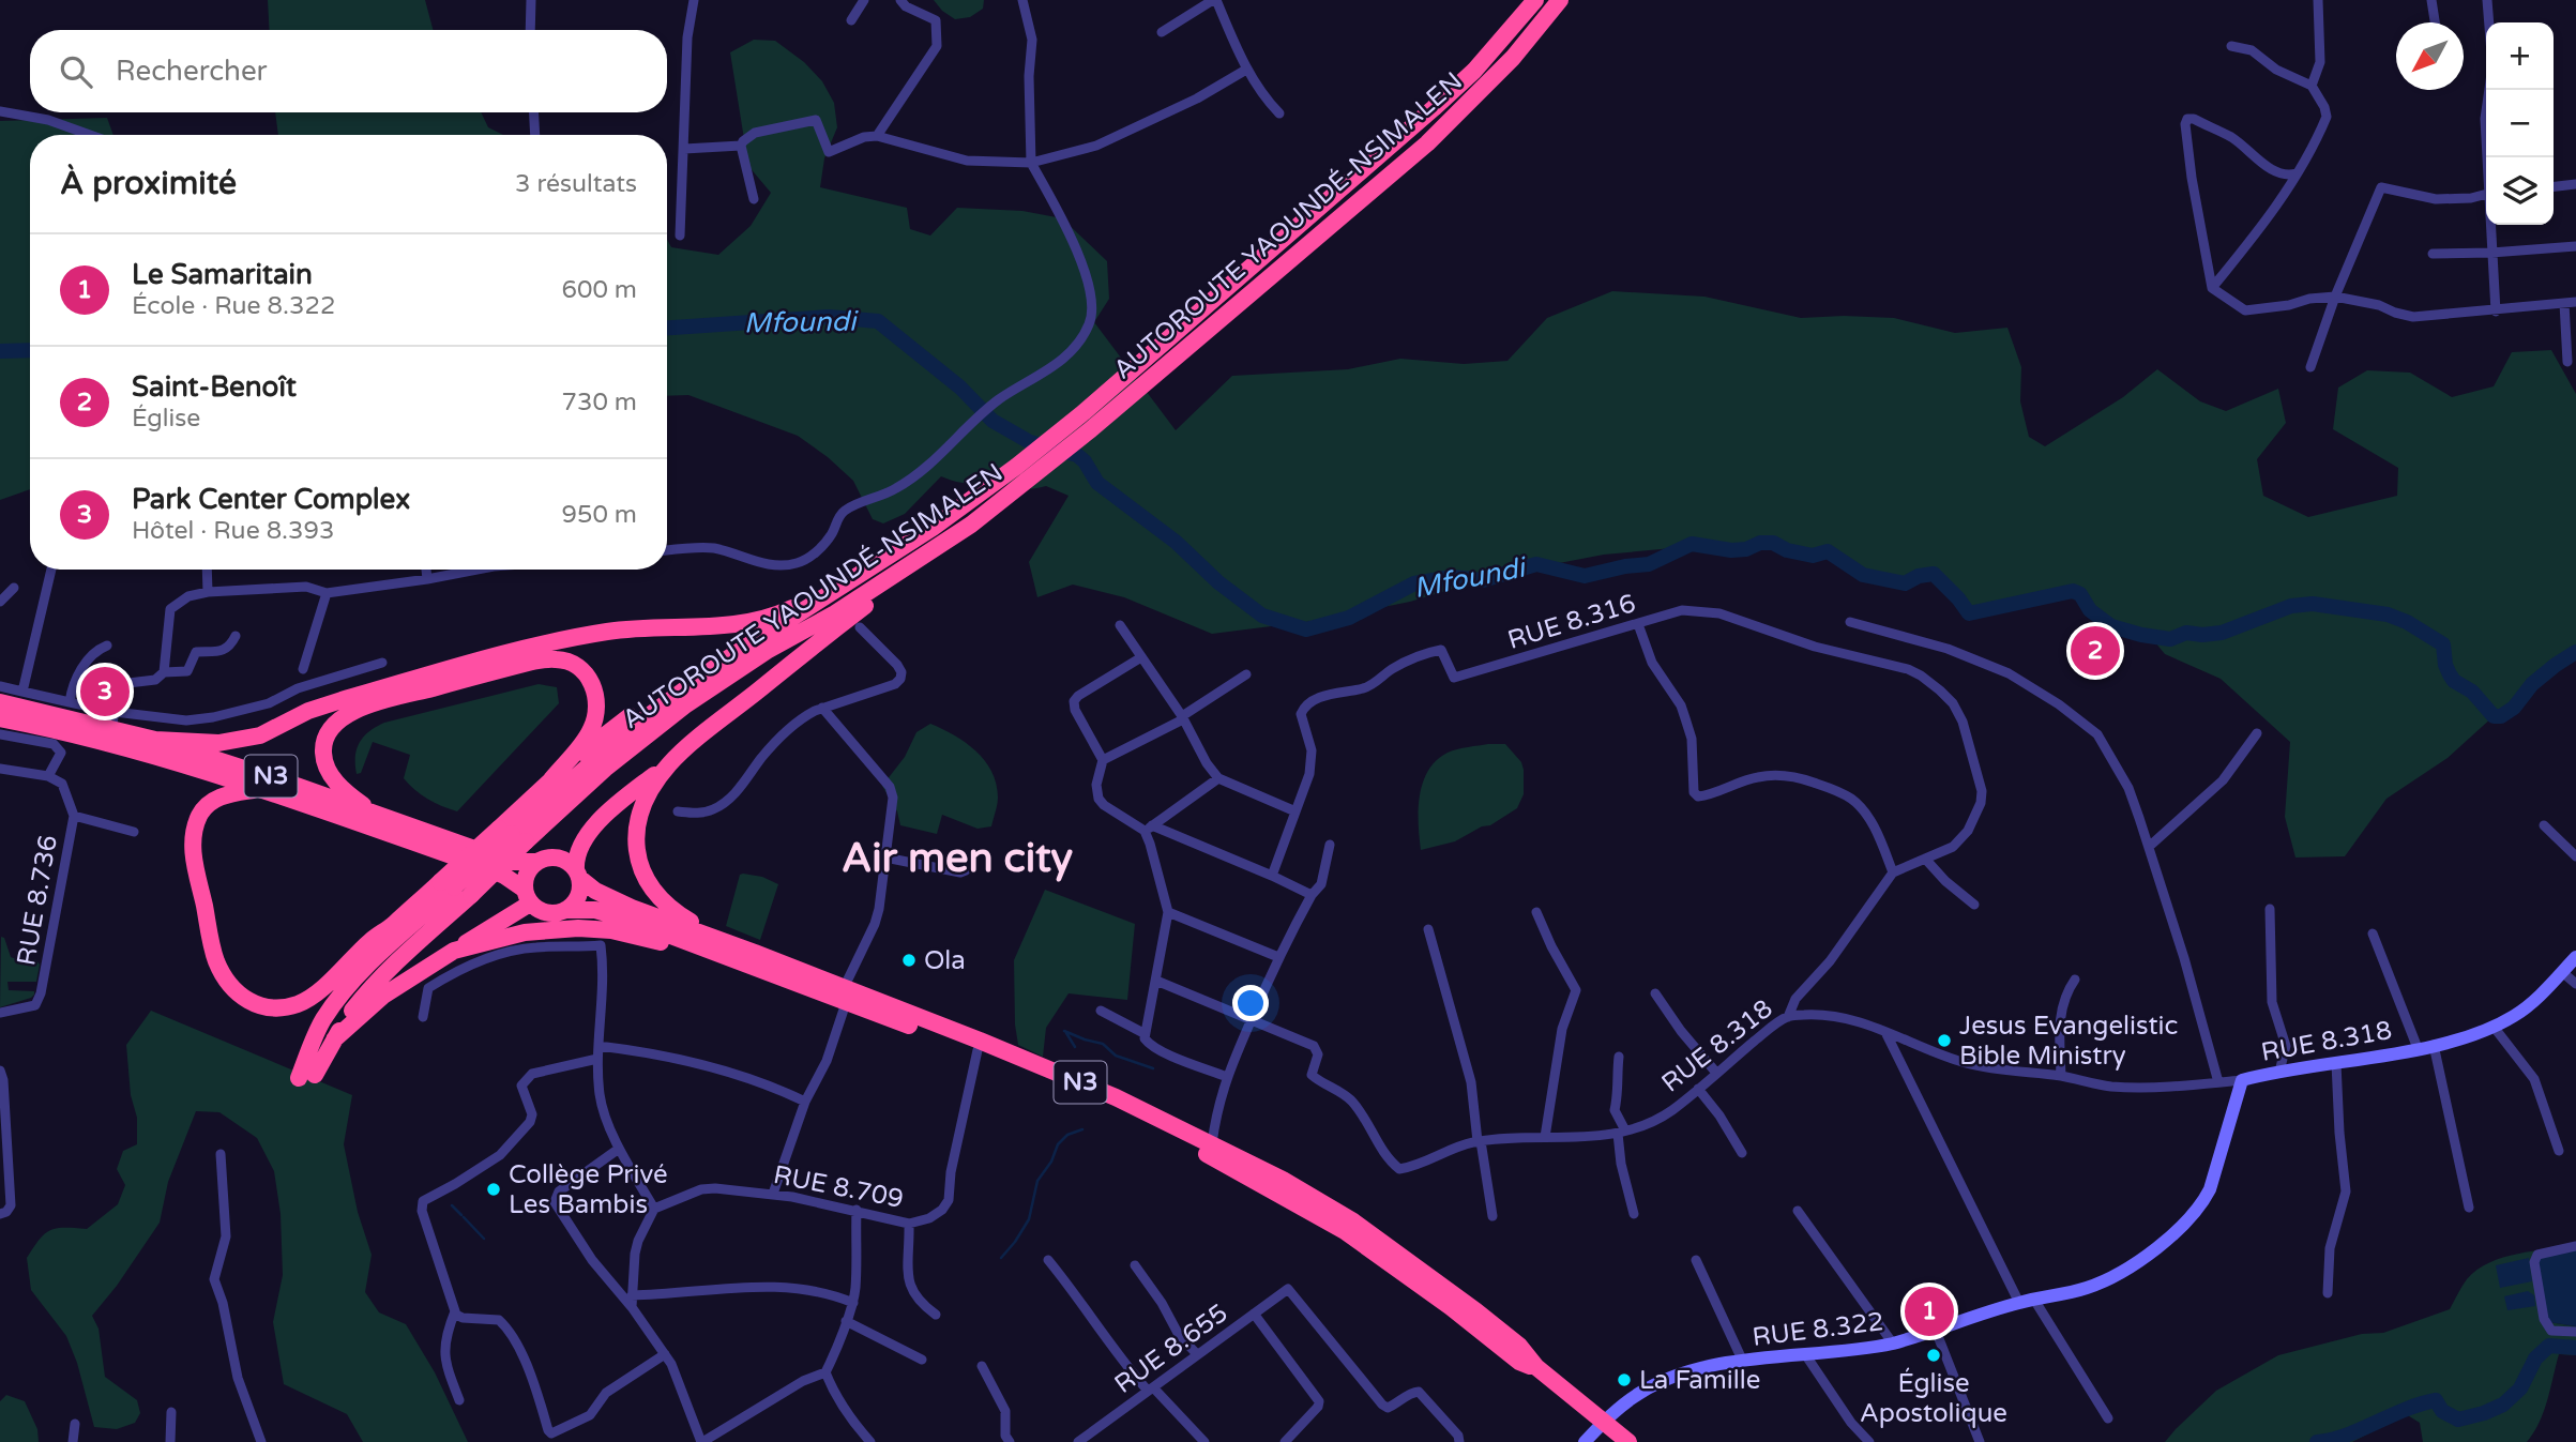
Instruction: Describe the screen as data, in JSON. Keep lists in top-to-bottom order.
{
  "streets": {
    "highway": ["AUTOROUTE YAOUNDÉ-NSIMALEN", "N3"],
    "main road": ["RUE 8.318", "RUE 8.322"],
    "street": [
      "RUE 8.316",
      "RUE 8.736",
      "RUE 8.709",
      "RUE 8.655"
    ]
  },
  "crossings": [
    ["N3", "RUE 8.709"],
    ["N3", "RUE 8.322"],
    ["RUE 8.318", "RUE 8.322"]
  ],
  "districts": ["Air men city"],
  "water": ["Mfoundi"],
  "places": [
    "Ola",
    "Jesus Evangelistic Bible Ministry",
    "Collège Privé Les Bambis",
    "Église Apostolique",
    "La Famille"
  ],
  "north": "bottom left",
  "page": {
    "map_buttons": ["+", "−"],
    "search": "Rechercher",
    "heading": ["À proximité", "3 résultats"],
    "list": [
      {
        "mark": "1",
        "name": "Le Samaritain",
        "note": "École · Rue 8.322",
        "value": "600 m"
      },
      {
        "mark": "2",
        "name": "Saint-Benoît",
        "note": "Église",
        "value": "730 m"
      },
      {
        "mark": "3",
        "name": "Park Center Complex",
        "note": "Hôtel · Rue 8.393",
        "value": "950 m"
      }
    ],
    "pins": ["2", "3", "1"]
  }
}
